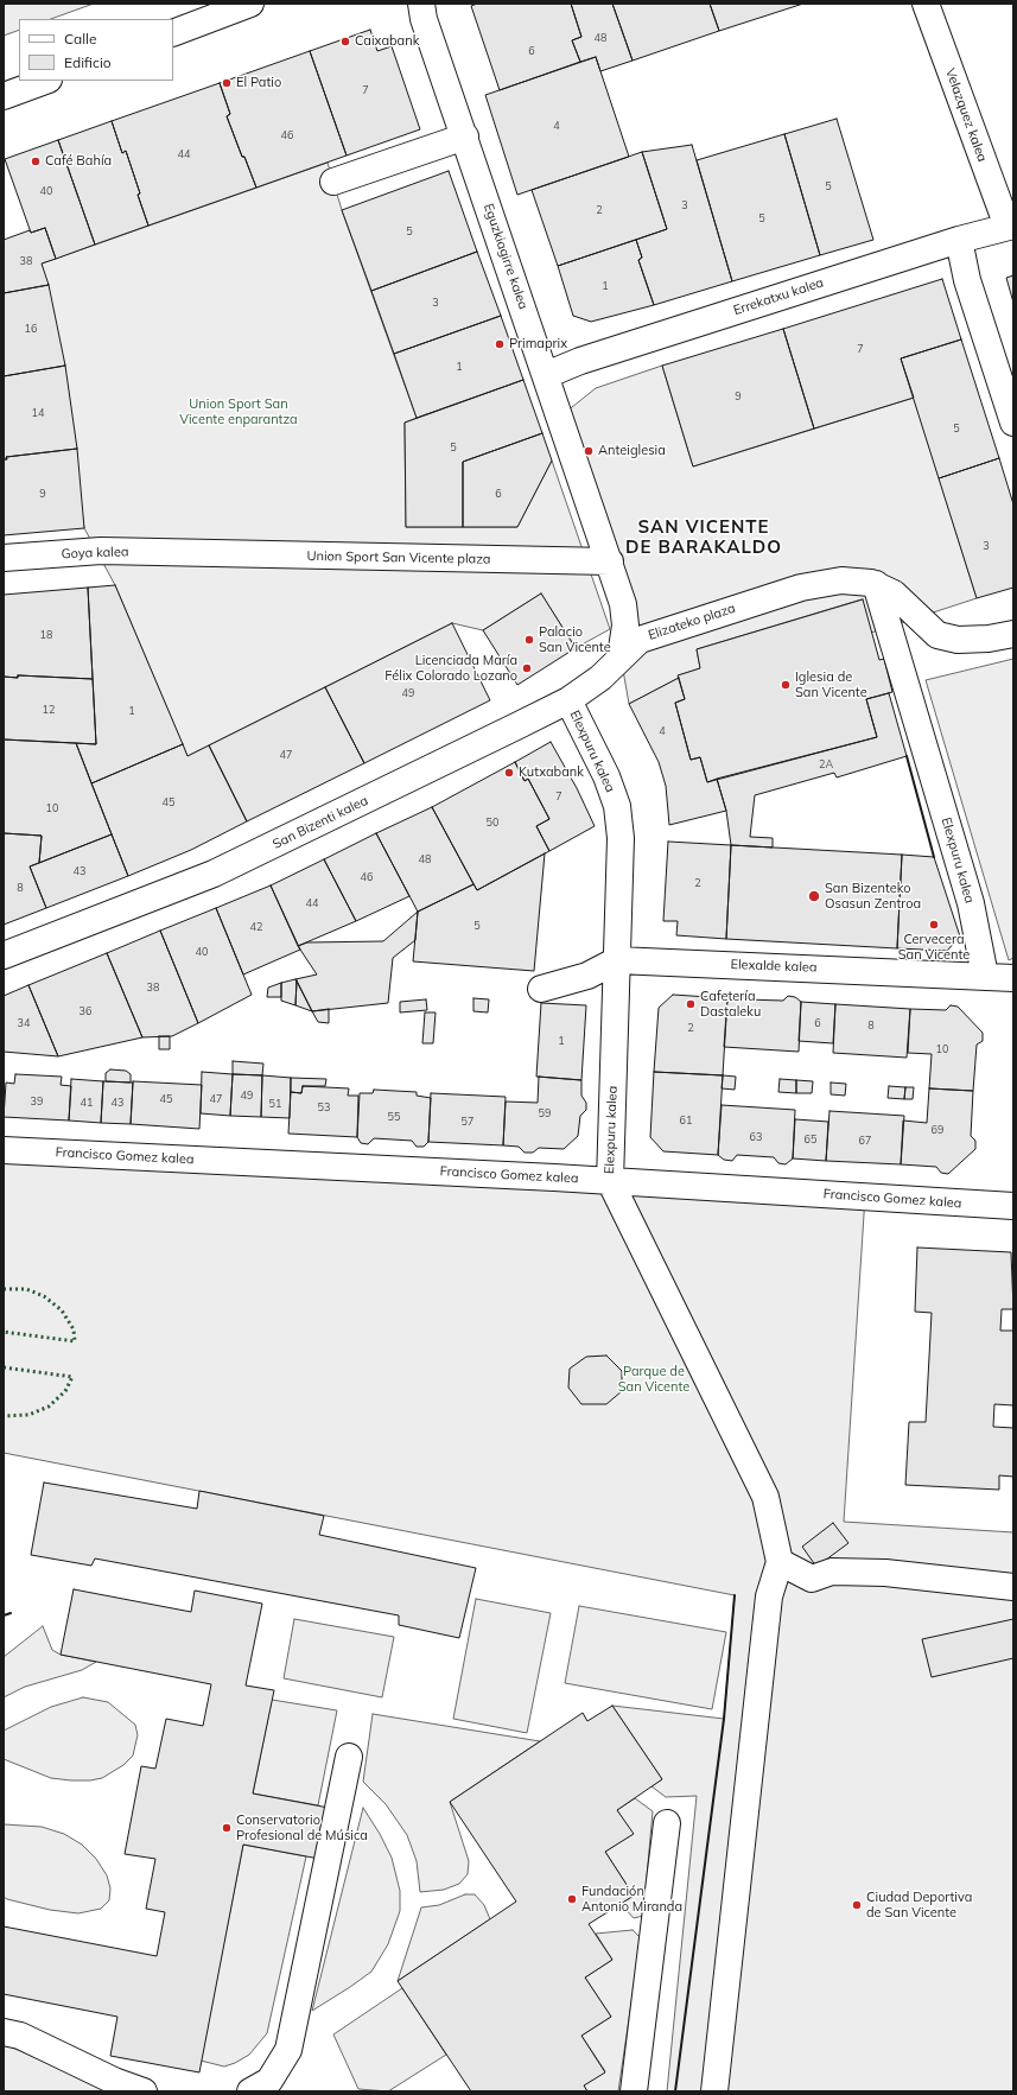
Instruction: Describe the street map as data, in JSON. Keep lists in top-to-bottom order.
{
  "streets": {
    "street": [
      "Velazquez kalea",
      "Eguzkiagirre kalea",
      "Errekatxu kalea",
      "Goya kalea",
      "Union Sport San Vicente plaza",
      "Elizateko plaza",
      "Elexpuru kalea",
      "San Bizenti kalea",
      "Elexalde kalea",
      "Francisco Gomez kalea"
    ]
  },
  "crossings": [
    ["Velazquez kalea", "Errekatxu kalea"],
    ["Eguzkiagirre kalea", "Errekatxu kalea"],
    ["Goya kalea", "Union Sport San Vicente plaza"],
    ["Elizateko plaza", "Elexpuru kalea"],
    ["Elizateko plaza", "San Bizenti kalea"],
    ["Elexpuru kalea", "San Bizenti kalea"],
    ["Elexpuru kalea", "Elexalde kalea"],
    ["Elexpuru kalea", "Francisco Gomez kalea"]
  ],
  "districts": ["SAN VICENTE DE BARAKALDO"],
  "parks": ["Union Sport San Vicente enparantza", "Parque de San Vicente"],
  "places": [
    "Caixabank",
    "El Patio",
    "Café Bahía",
    "Primaprix",
    "Anteiglesia",
    "Palacio San Vicente",
    "Licenciada María Félix Colorado Lozano",
    "Iglesia de San Vicente",
    "Kutxabank",
    "San Bizenteko Osasun Zentroa",
    "Cervecera San Vicente",
    "Cafetería Dastaleku",
    "Conservatorio Profesional de Música",
    "Fundación Antonio Miranda",
    "Ciudad Deportiva de San Vicente"
  ],
  "house_numbers": [
    "48",
    "6",
    "7",
    "4",
    "46",
    "44",
    "5",
    "40",
    "3",
    "2",
    "5",
    "5",
    "38",
    "1",
    "3",
    "16",
    "7",
    "1",
    "9",
    "14",
    "5",
    "5",
    "9",
    "6",
    "3",
    "18",
    "49",
    "12",
    "1",
    "4",
    "47",
    "2A",
    "7",
    "45",
    "10",
    "50",
    "48",
    "43",
    "46",
    "2",
    "8",
    "44",
    "5",
    "42",
    "40",
    "38",
    "36",
    "34",
    "6",
    "8",
    "2",
    "1",
    "10",
    "49",
    "45",
    "47",
    "39",
    "41",
    "43",
    "51",
    "53",
    "59",
    "55",
    "61",
    "57",
    "69",
    "63",
    "65",
    "67"
  ],
  "legend": ["Calle", "Edificio"]
}
